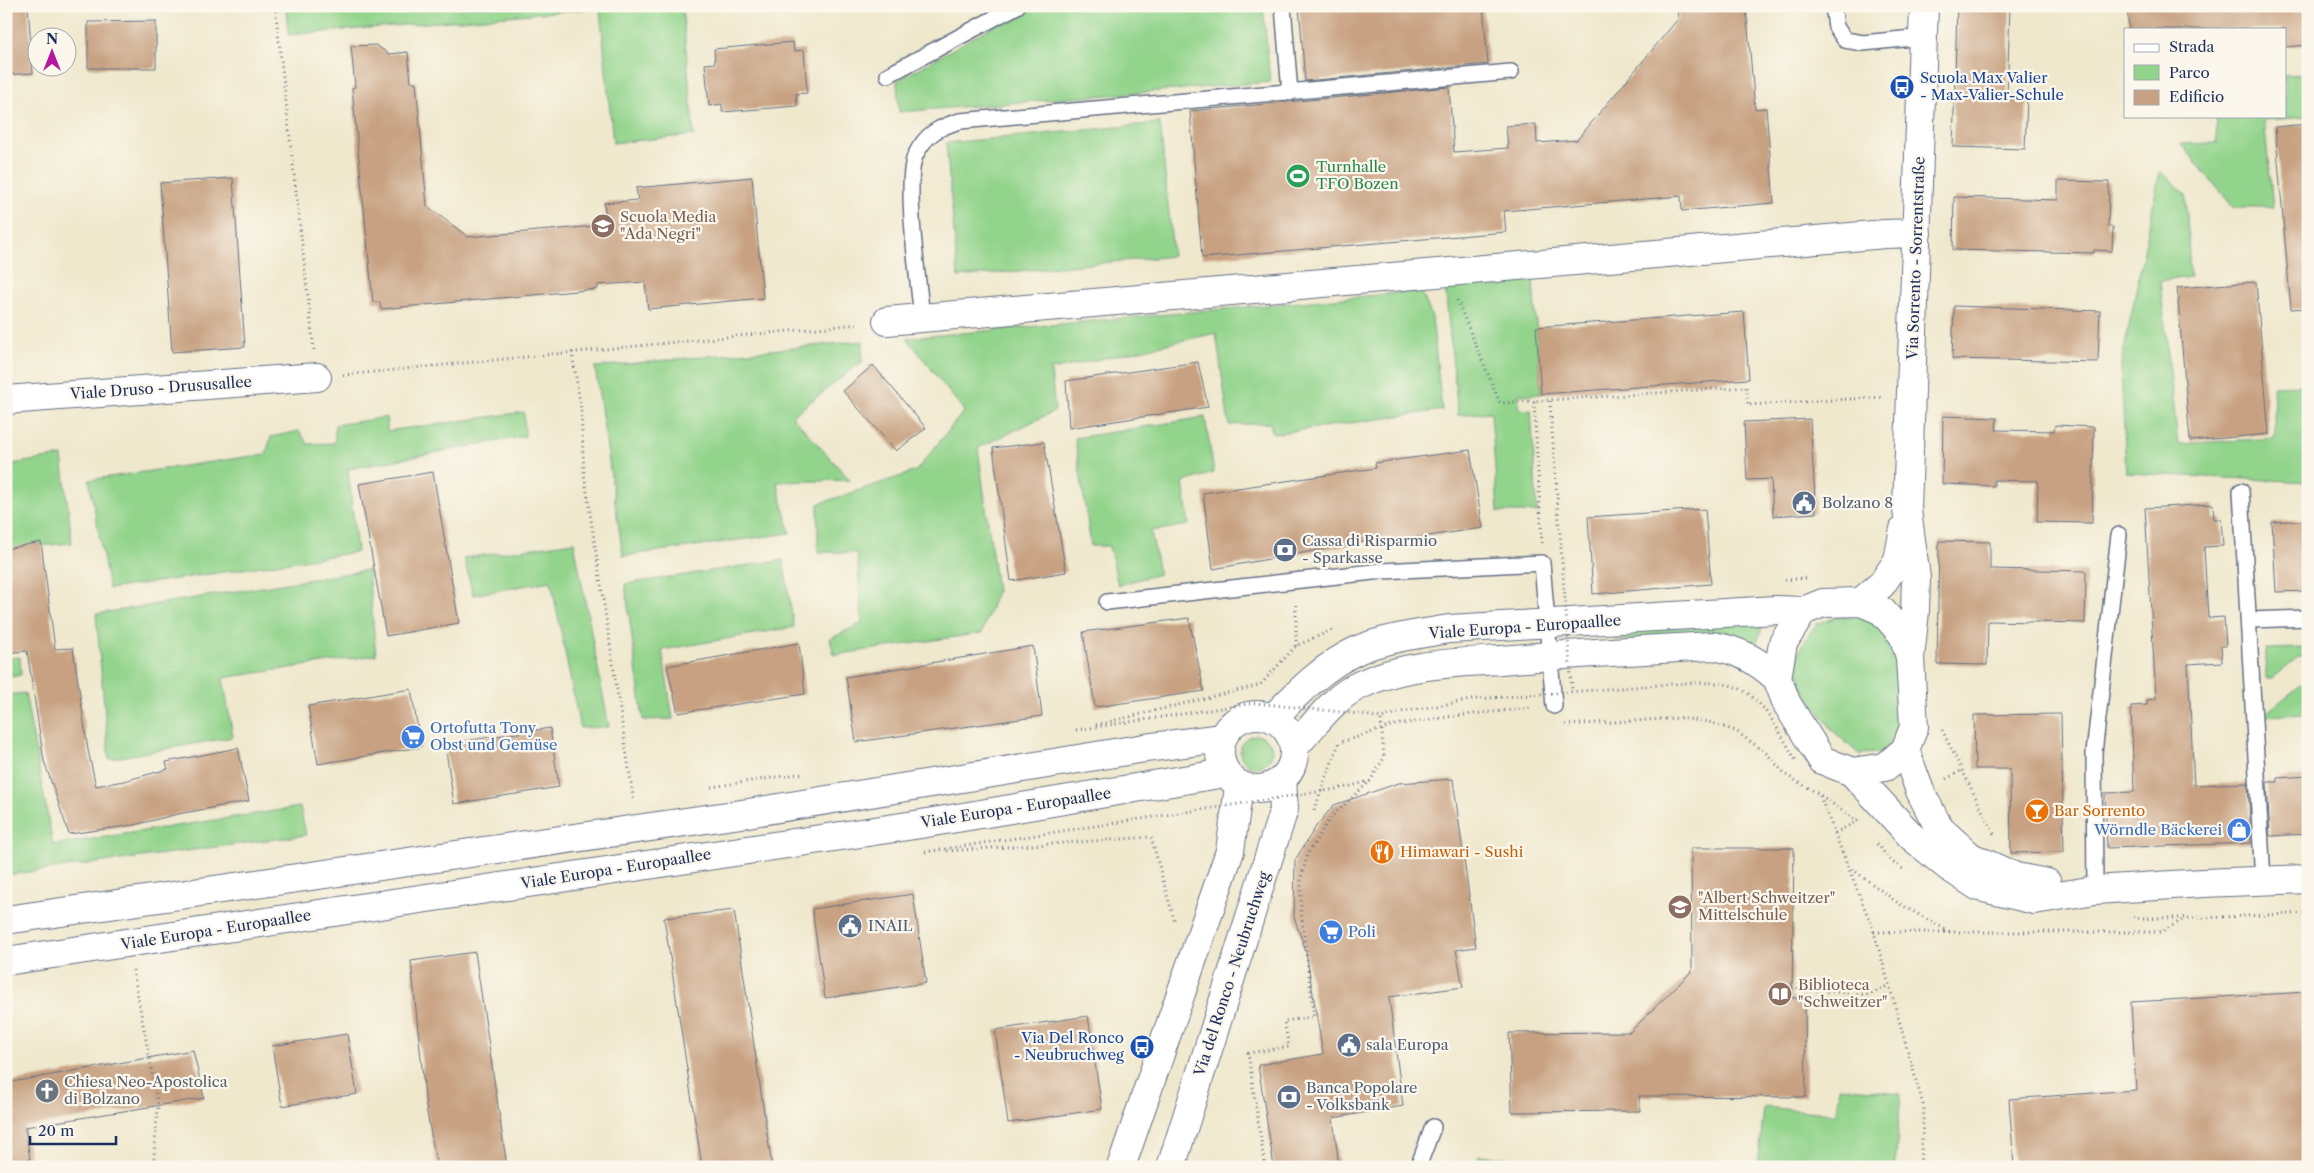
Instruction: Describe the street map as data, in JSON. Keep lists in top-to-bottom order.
{
  "streets": {
    "street": [
      "Via Sorrento - Sorrentstraße",
      "Viale Druso - Drususallee",
      "Viale Europa - Europaallee",
      "Via del Ronco - Neubruchweg"
    ]
  },
  "crossings": [
    ["Via Sorrento - Sorrentstraße", "Viale Europa - Europaallee"],
    ["Viale Europa - Europaallee", "Via del Ronco - Neubruchweg"]
  ],
  "places": {
    "bus stop": ["Scuola Max Valier - Max-Valier-Schule", "Via Del Ronco - Neubruchweg"],
    "sports": ["Turnhalle TFO Bozen"],
    "school or university": ["Scuola Media \"Ada Negri\"", "\"Albert Schweitzer\" Mittelschule"],
    "public building": ["Bolzano 8", "INAIL", "sala Europa"],
    "bank": ["Cassa di Risparmio - Sparkasse", "Banca Popolare - Volksbank"],
    "supermarket": ["Ortofutta Tony Obst und Gemüse", "Poli"],
    "bar": ["Bar Sorrento"],
    "shop": ["Wörndle Bäckerei"],
    "restaurant": ["Himawari - Sushi"],
    "library": ["Biblioteca \"Schweitzer\""],
    "church": ["Chiesa Neo-Apostolica di Bolzano"]
  },
  "legend": ["Strada", "Parco", "Edificio"],
  "scale_bar": "20 m",
  "north": "top"
}
